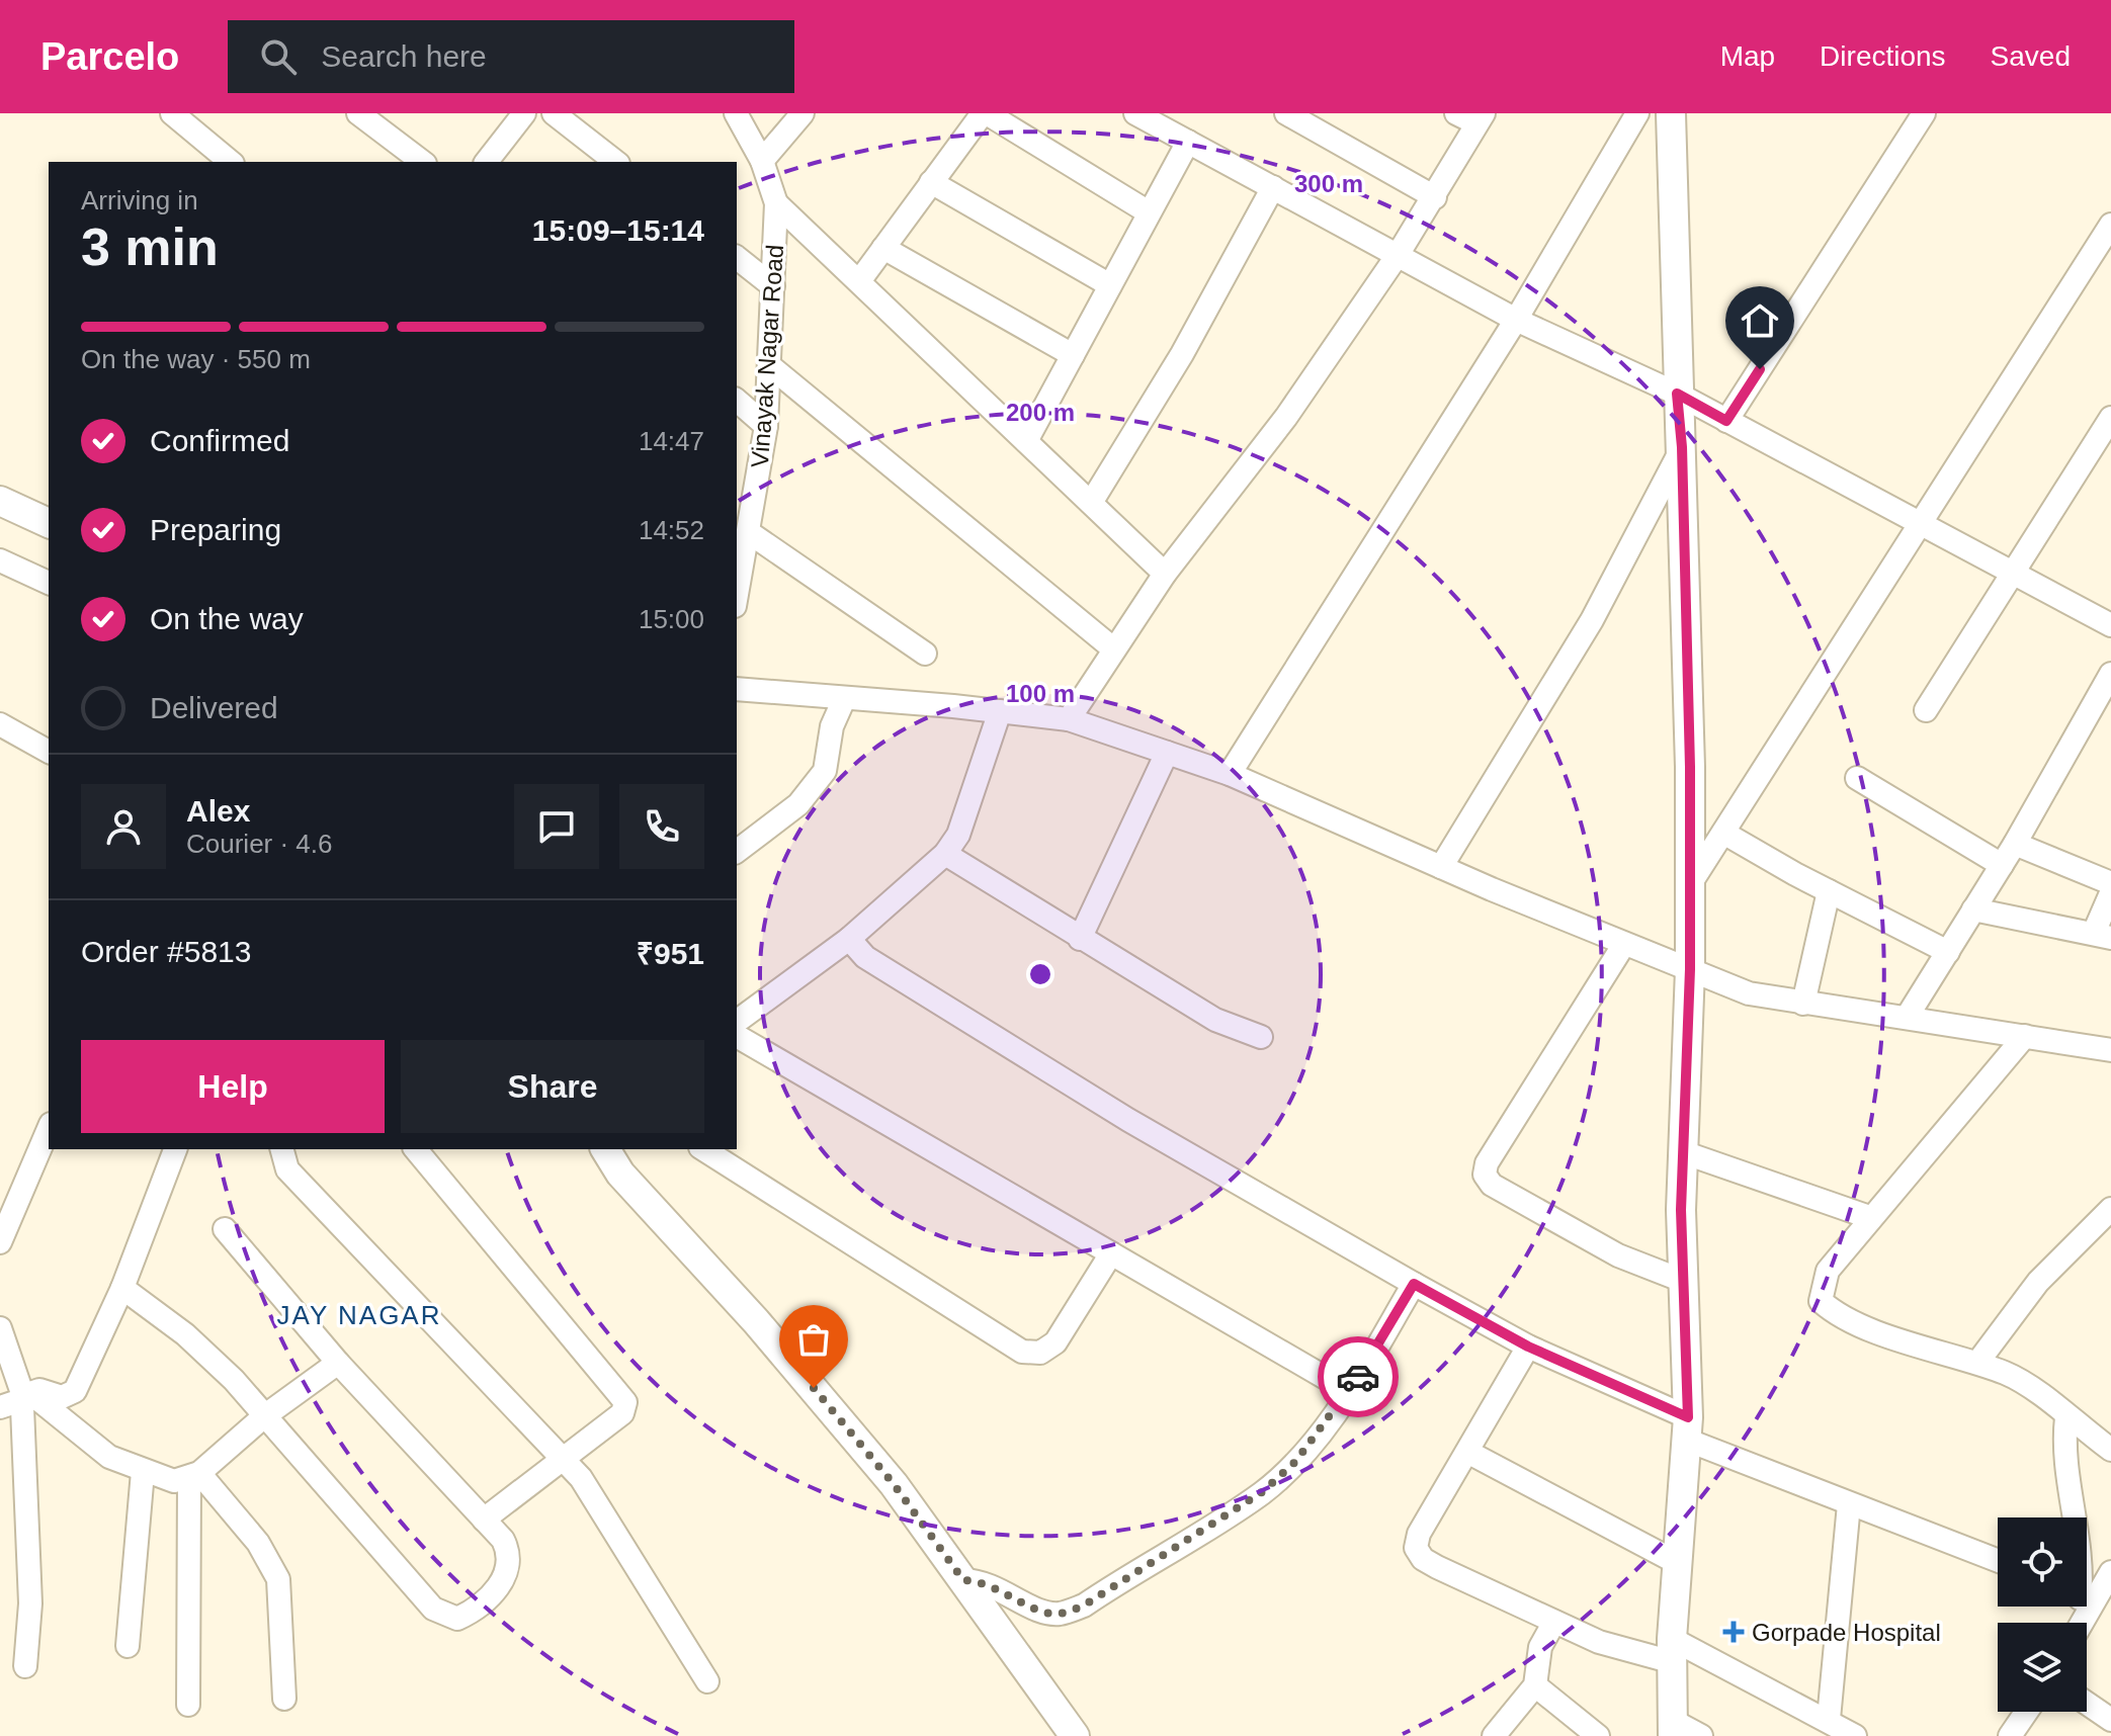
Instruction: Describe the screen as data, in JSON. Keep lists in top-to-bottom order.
{
  "streets": {
    "street": ["Vinayak Nagar Road"]
  },
  "districts": ["JAY NAGAR"],
  "places": {
    "health": ["Gorpade Hospital"]
  },
  "page": {
    "header": "Parcelo",
    "search": "Search here",
    "nav": ["Map", "Directions", "Saved"],
    "heading": ["3 min", "Arriving in", "15:09–15:14"],
    "panel": [
      "Alex",
      "Courier · 4.6",
      "Order #5813",
      "₹951"
    ],
    "bar": "On the way · 550 m",
    "list": [
      ["Confirmed", "14:47"],
      ["Preparing", "14:52"],
      ["On the way", "15:00"],
      "Delivered"
    ],
    "buttons": ["Help", "Share"]
  },
  "rings": ["300 m", "200 m", "100 m"]
}
